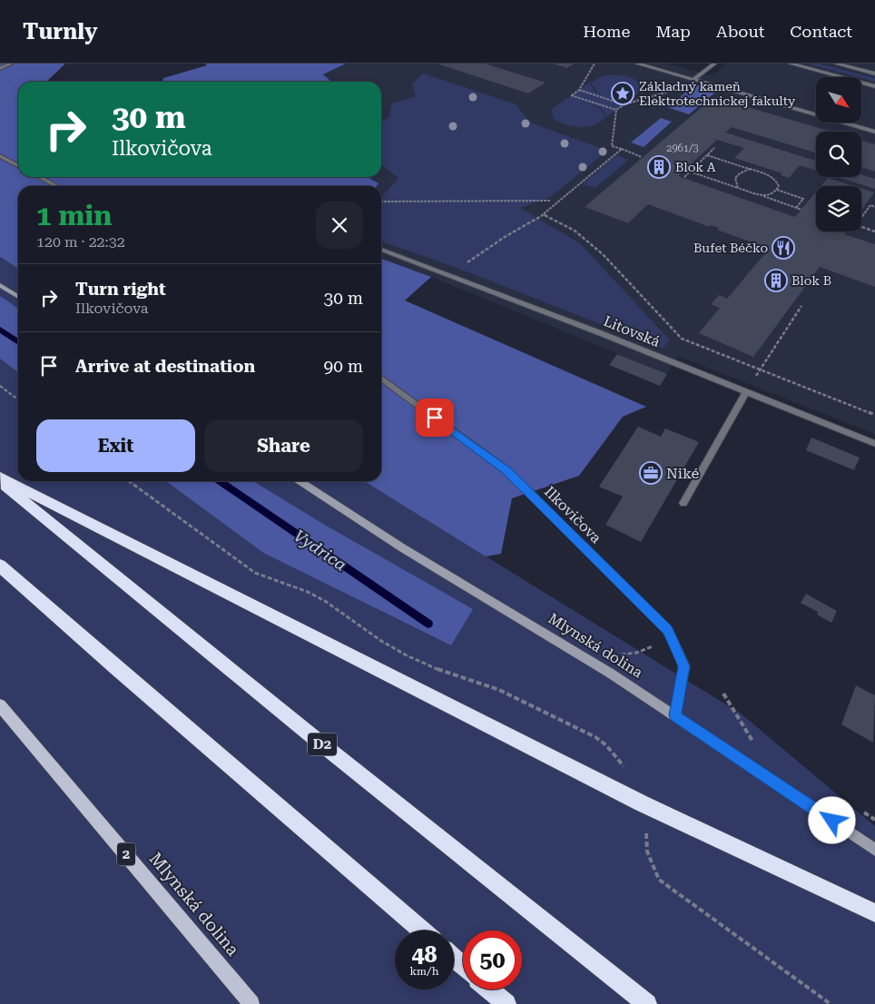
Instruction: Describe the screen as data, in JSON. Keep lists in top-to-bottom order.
{
  "streets": {
    "highway": ["D2"],
    "main road": ["Mlynská dolina", "2"],
    "street": ["Litovská", "Ilkovičova"]
  },
  "crossings": [
    ["Ilkovičova", "Mlynská dolina"]
  ],
  "water": ["Vydrica"],
  "places": {
    "place": ["Základný kameň Elektrotechnickej fakulty"],
    "building": ["Blok A", "Blok B"],
    "restaurant": ["Bufet Béčko"],
    "office": ["Niké"]
  },
  "house_numbers": ["2961/3"],
  "north": "bottom right",
  "page": {
    "header": "Turnly",
    "nav": [
      "Home",
      "Map",
      "About",
      "Contact"
    ],
    "turn": ["30 m", "Ilkovičova"],
    "heading": ["1 min", "120 m · 22:32"],
    "list": [
      {
        "name": "Turn right",
        "note": "Ilkovičova",
        "value": "30 m"
      },
      {
        "name": "Arrive at destination",
        "value": "90 m"
      }
    ],
    "buttons": ["Exit", "Share"],
    "speed": "48 km/h",
    "limit": "50"
  }
}
